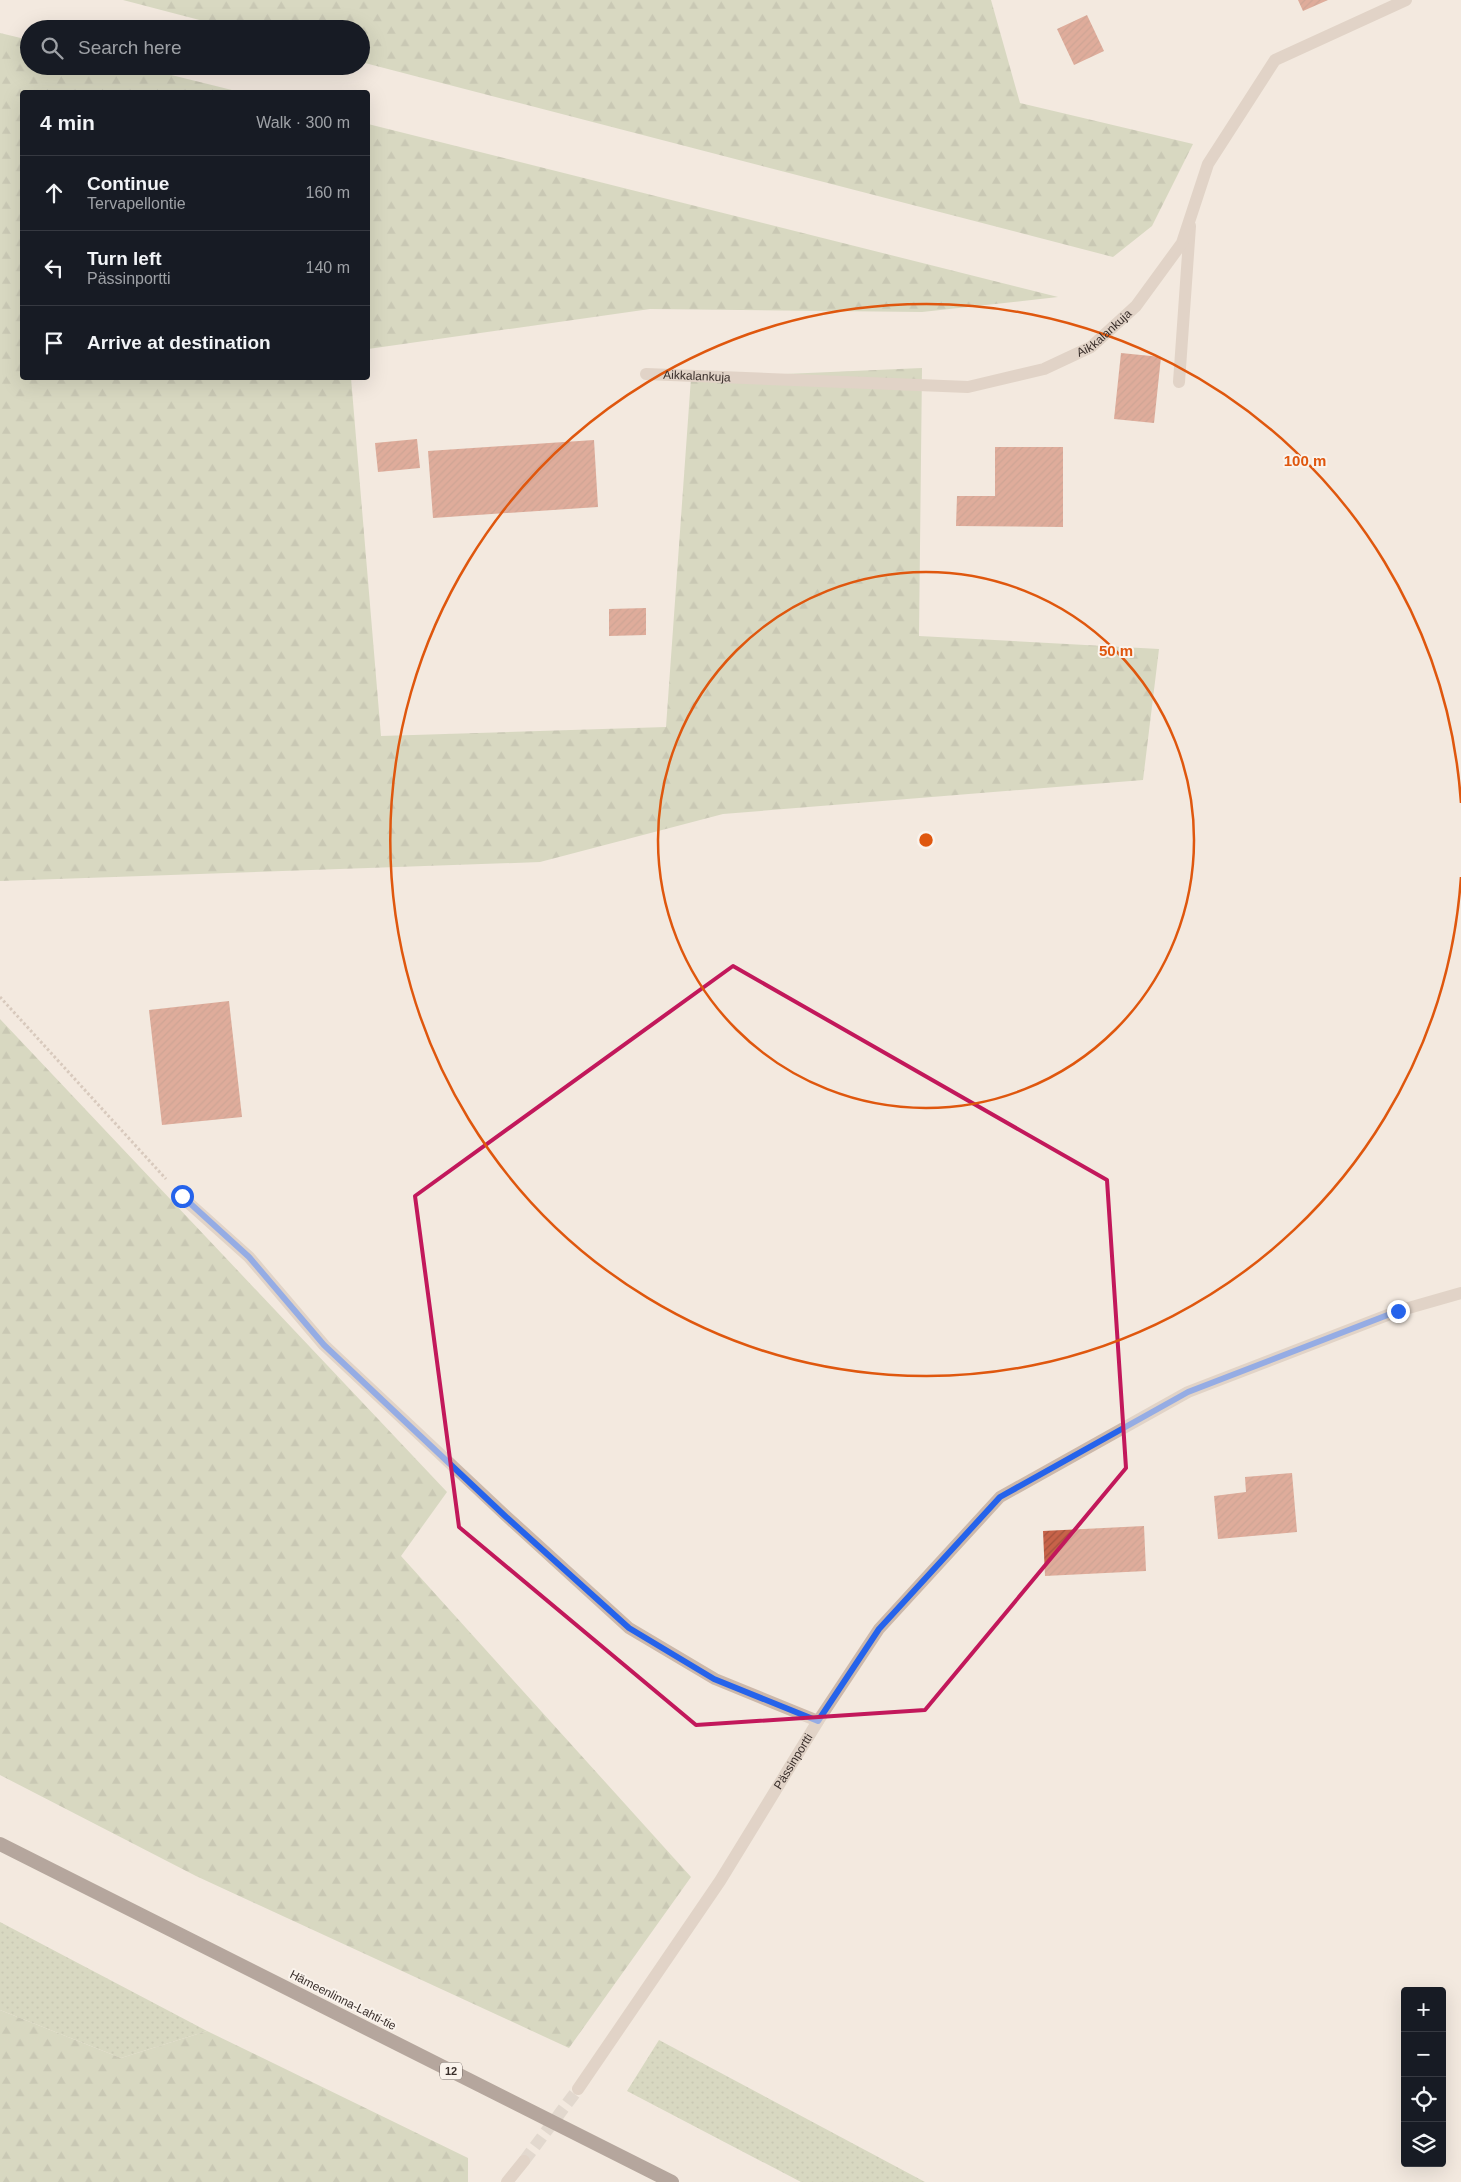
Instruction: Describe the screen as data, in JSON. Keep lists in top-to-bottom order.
{
  "streets": {
    "highway": ["Hämeenlinna-Lahti-tie", "12"],
    "street": ["Aikkalankuja", "Pässinportti"]
  },
  "page": {
    "search": "Search here",
    "heading": ["4 min", "Walk · 300 m"],
    "list": [
      ["Continue", "Tervapellontie", "160 m"],
      ["Turn left", "Pässinportti", "140 m"],
      "Arrive at destination"
    ],
    "map_buttons": ["+", "−"]
  },
  "rings": ["100 m", "50 m"]
}
